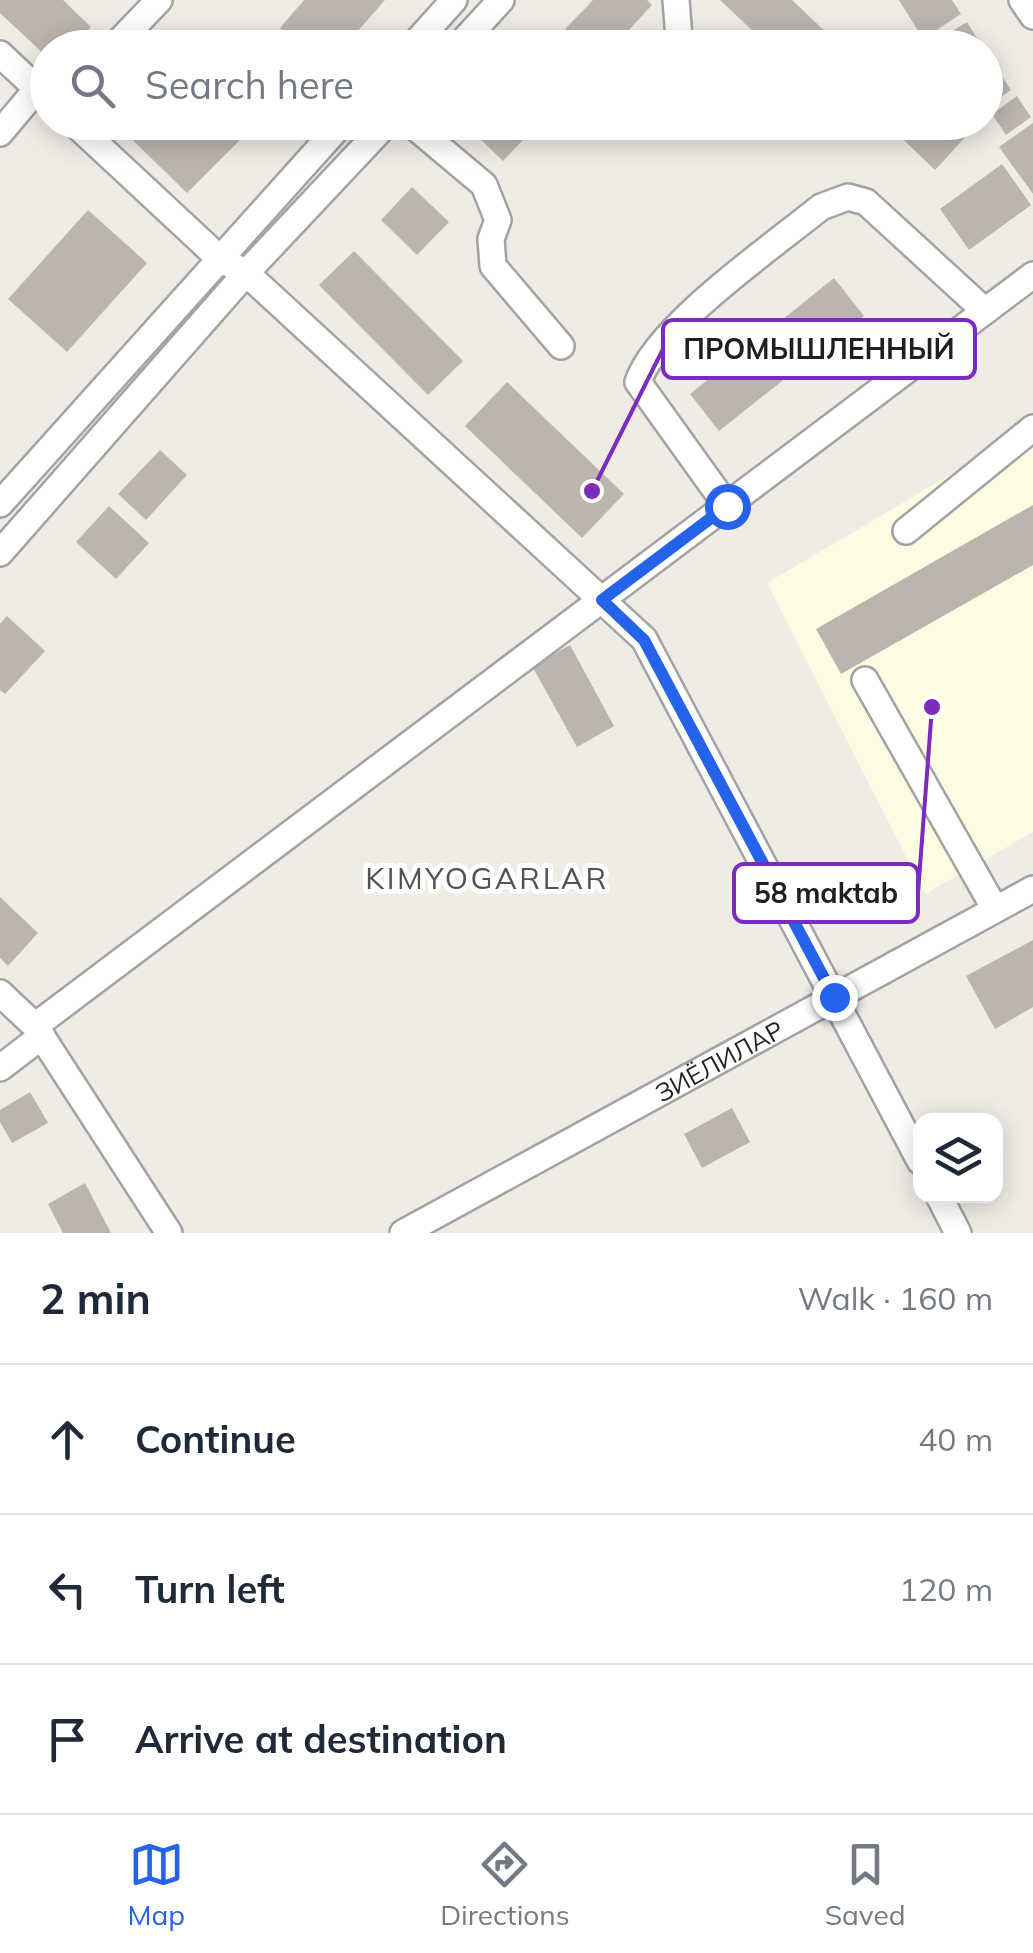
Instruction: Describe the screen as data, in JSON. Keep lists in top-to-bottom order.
{
  "streets": {
    "street": ["ЗИЁЛИЛАР"]
  },
  "districts": ["KIMYOGARLAR"],
  "places": ["ПРОМЫШЛЕННЫЙ", "58 maktab"],
  "page": {
    "search": "Search here",
    "heading": ["2 min", "Walk · 160 m"],
    "list": [
      ["Continue", "40 m"],
      ["Turn left", "120 m"],
      "Arrive at destination"
    ],
    "nav": ["Map", "Directions", "Saved"]
  }
}
